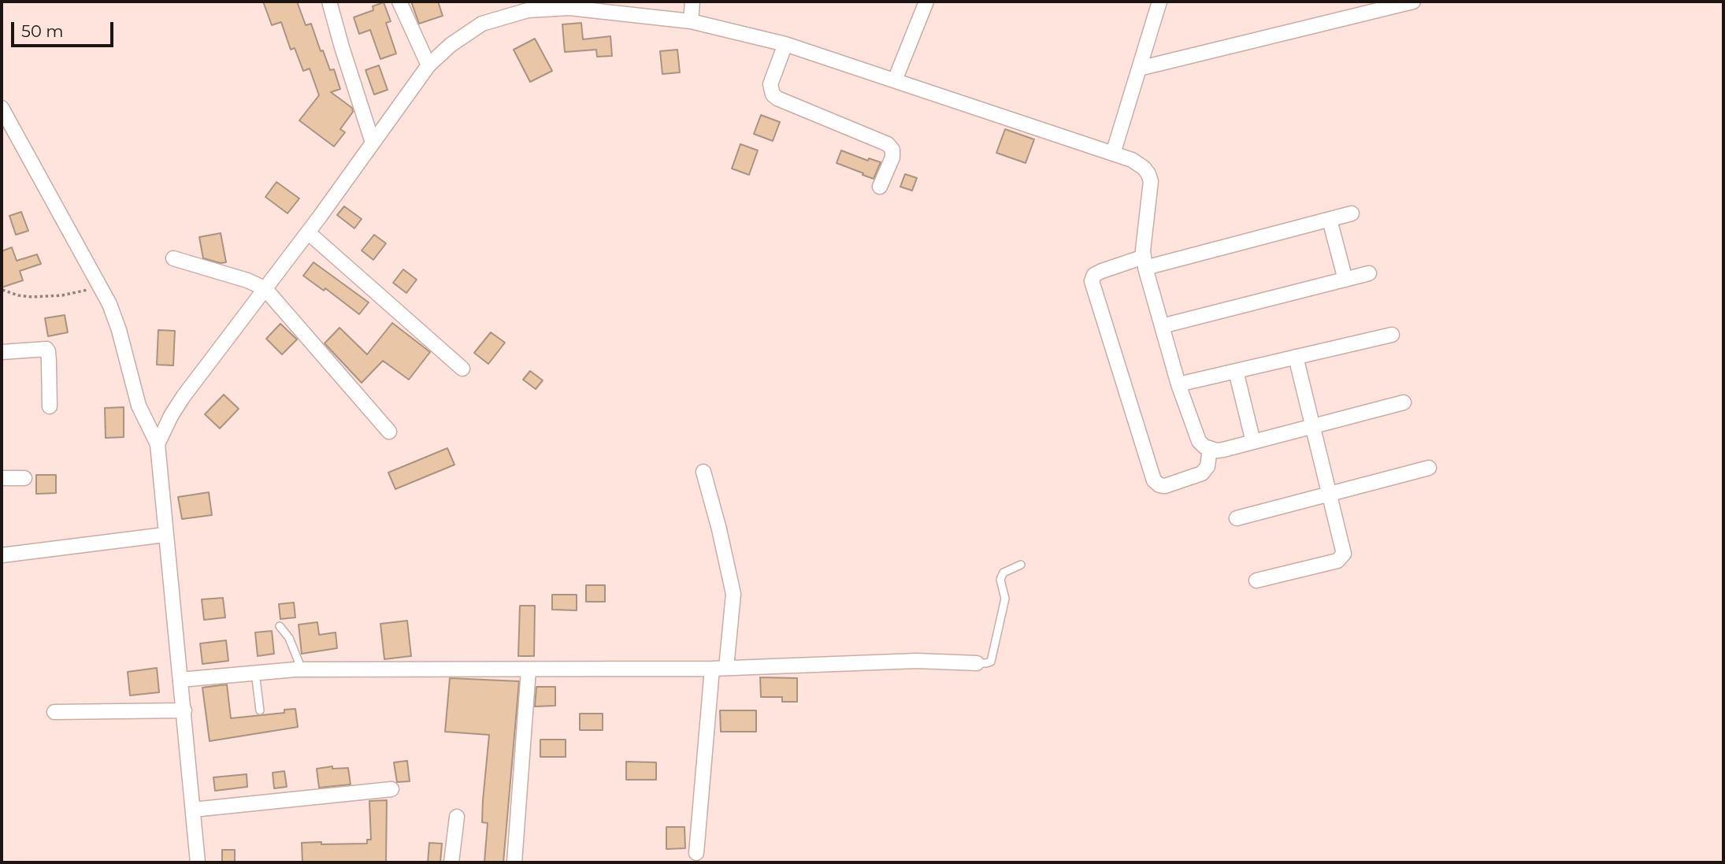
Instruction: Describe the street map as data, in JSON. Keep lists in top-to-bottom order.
{
  "scale_bar": "50 m"
}
